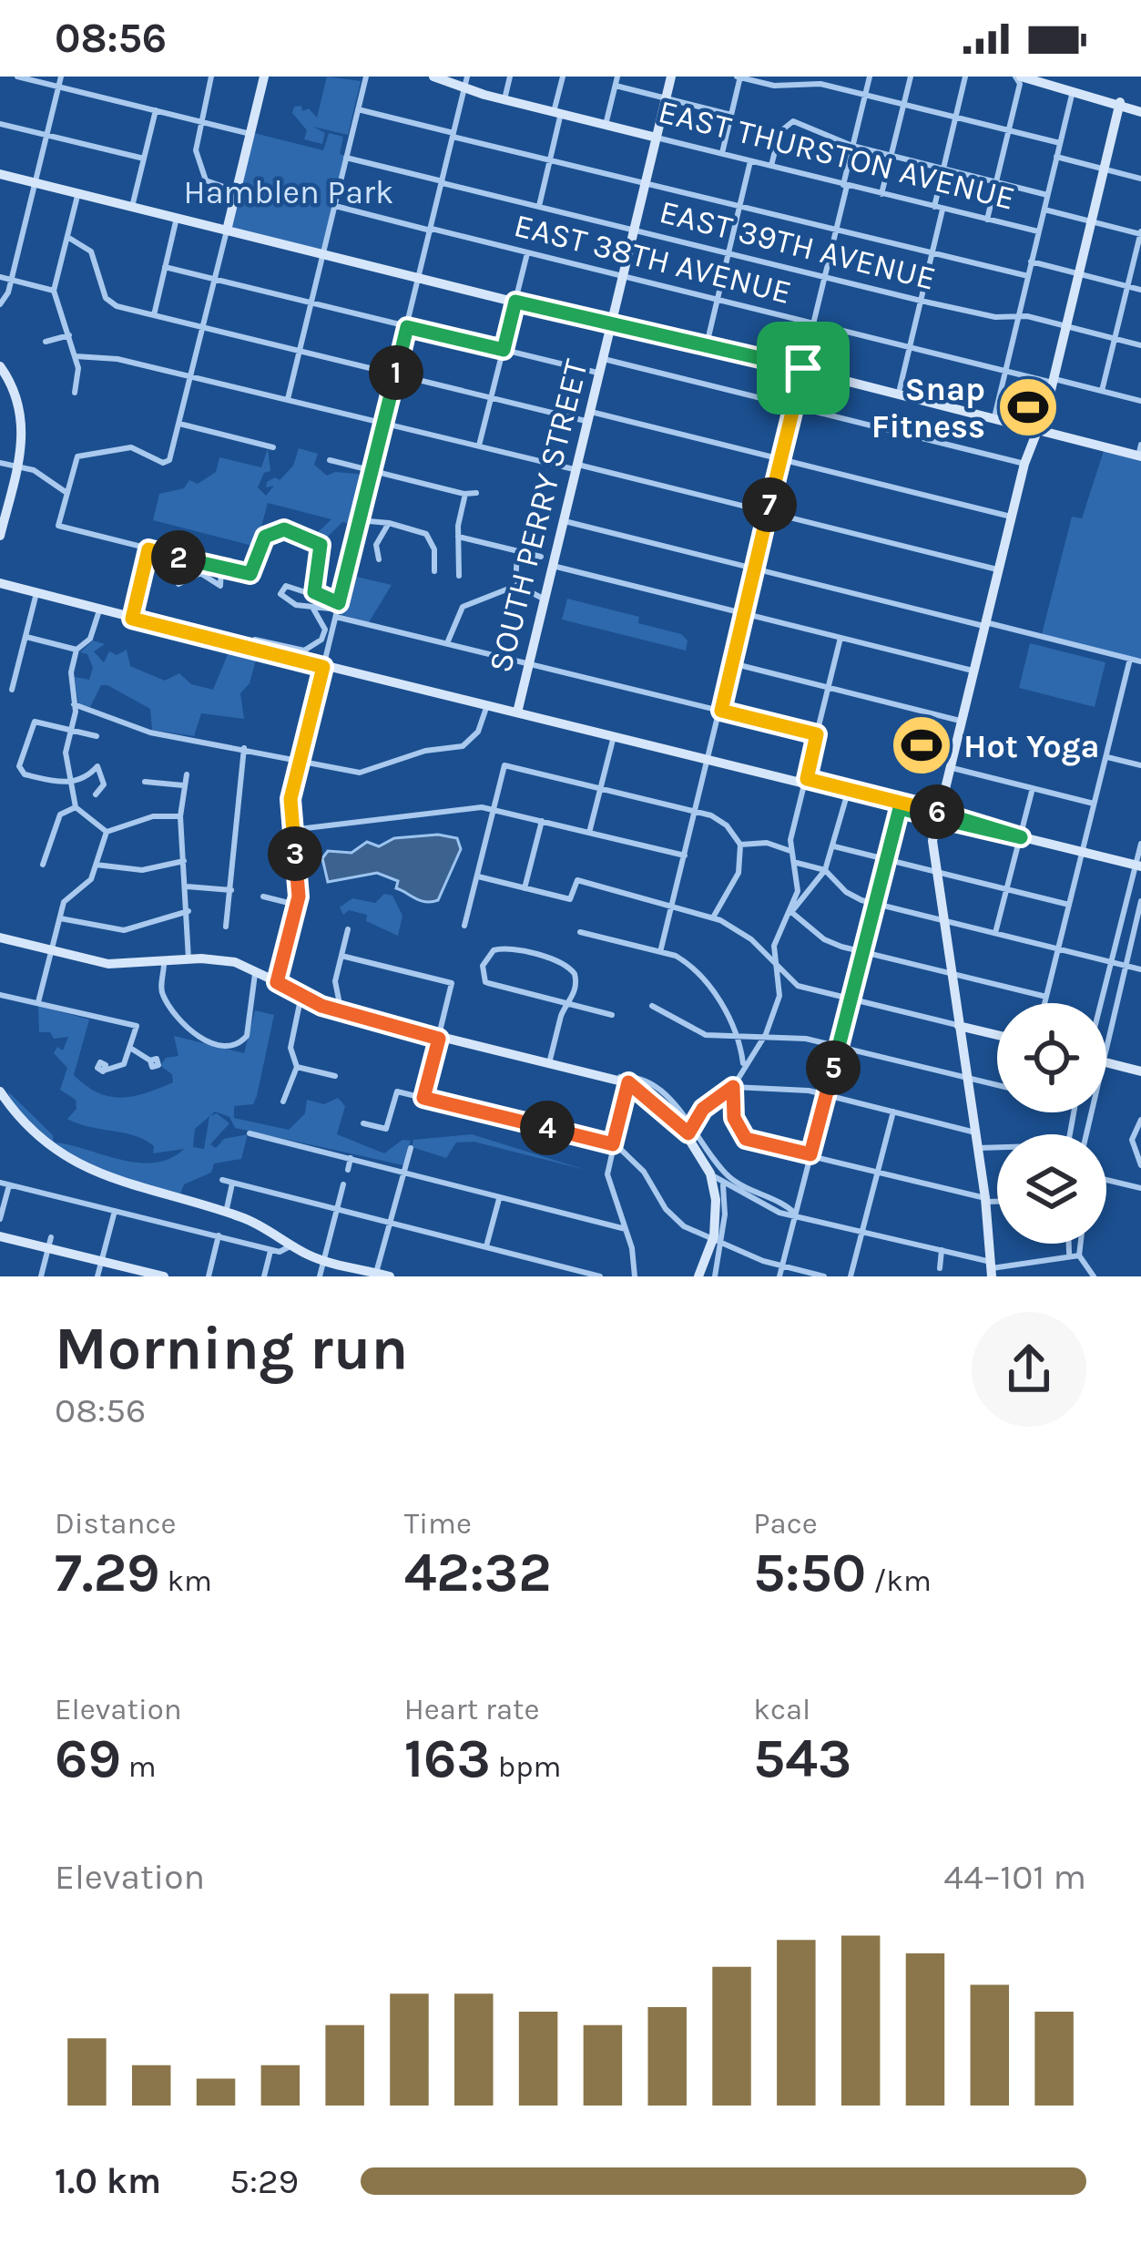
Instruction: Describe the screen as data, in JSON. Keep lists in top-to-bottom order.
{
  "streets": {
    "street": [
      "EAST THURSTON AVENUE",
      "EAST 39TH AVENUE",
      "EAST 38TH AVENUE",
      "SOUTH PERRY STREET"
    ]
  },
  "crossings": [
    ["EAST THURSTON AVENUE", "SOUTH PERRY STREET"],
    ["EAST 39TH AVENUE", "SOUTH PERRY STREET"],
    ["EAST 38TH AVENUE", "SOUTH PERRY STREET"]
  ],
  "parks": ["Hamblen Park"],
  "places": {
    "sports": ["Snap Fitness", "Hot Yoga"]
  },
  "page": {
    "status": "08:56",
    "pins": [
      "1",
      "7",
      "2",
      "6",
      "3",
      "5",
      "4"
    ],
    "heading": ["Morning run", "08:56"],
    "stats": [
      ["Distance", "7.29 km"],
      ["Time", "42:32"],
      ["Pace", "5:50 /km"],
      ["Elevation", "69 m"],
      ["Heart rate", "163 bpm"],
      ["kcal", "543"]
    ],
    "chart": ["Elevation", "44–101 m"],
    "list": [
      {
        "name": "1.0 km",
        "note": "5:29"
      }
    ]
  }
}
